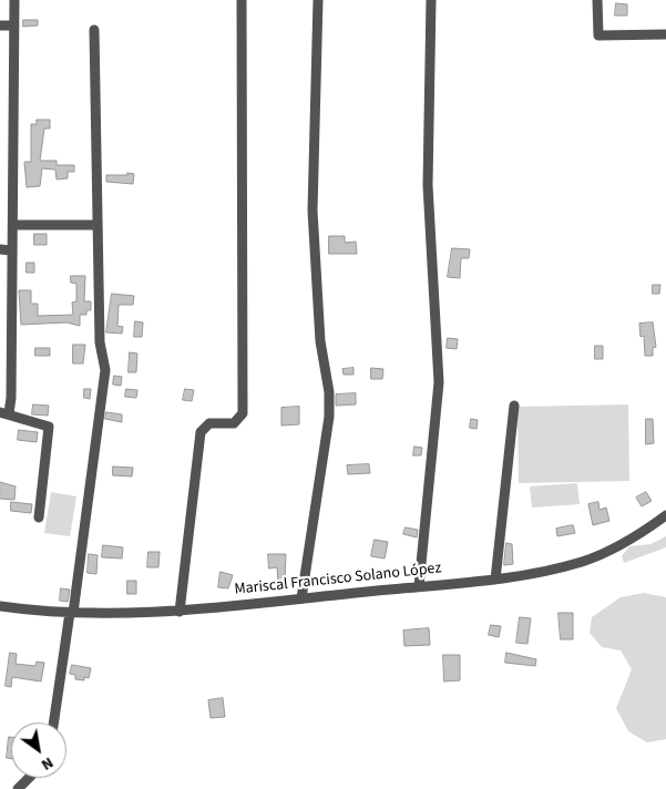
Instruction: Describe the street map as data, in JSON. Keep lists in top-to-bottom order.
{
  "streets": {
    "street": ["Mariscal Francisco Solano López"]
  },
  "north": "bottom right"
}
